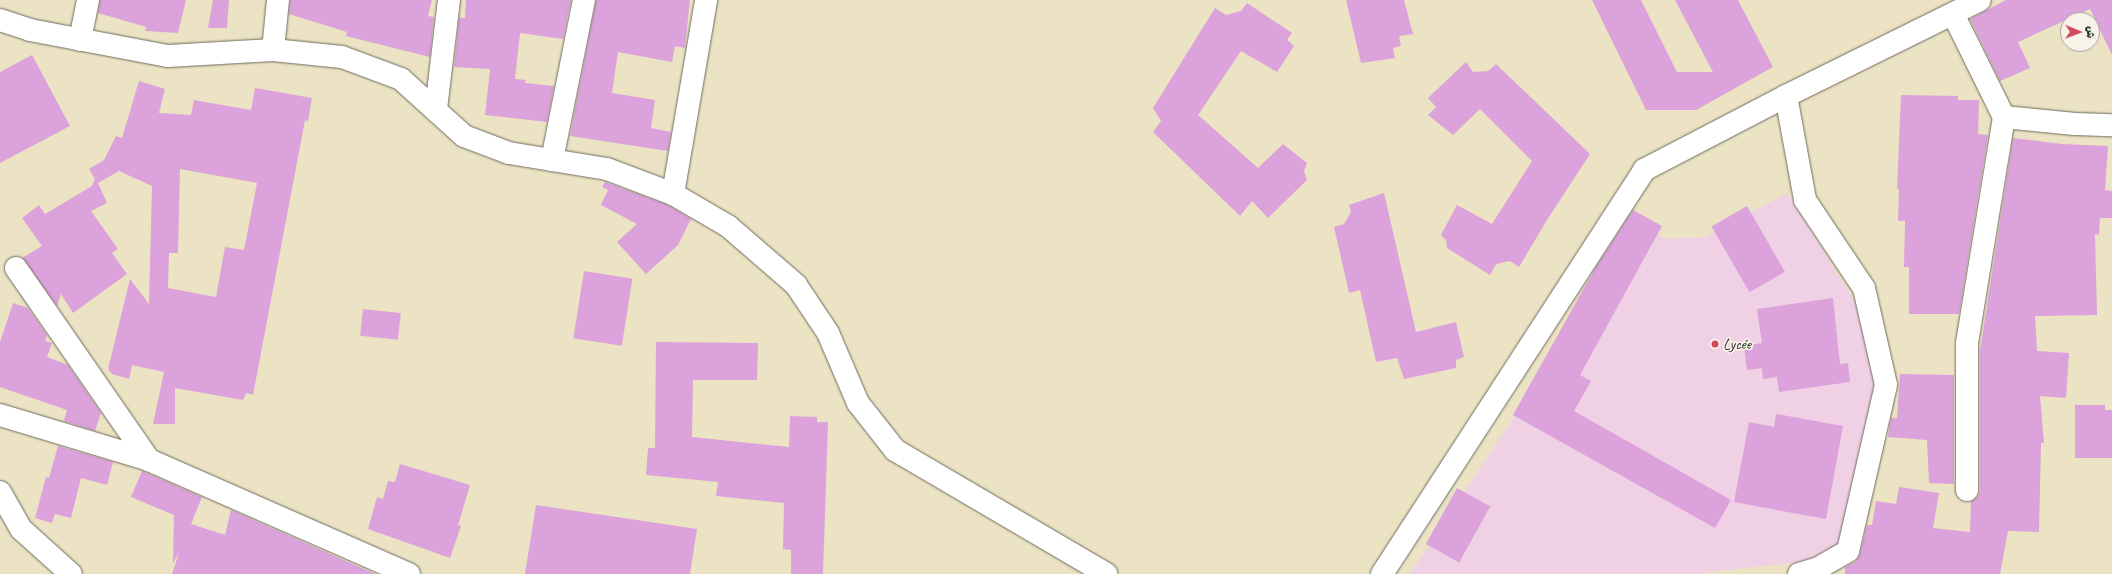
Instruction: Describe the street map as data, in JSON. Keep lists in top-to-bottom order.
{
  "places": ["Lycée"],
  "north": "right"
}
